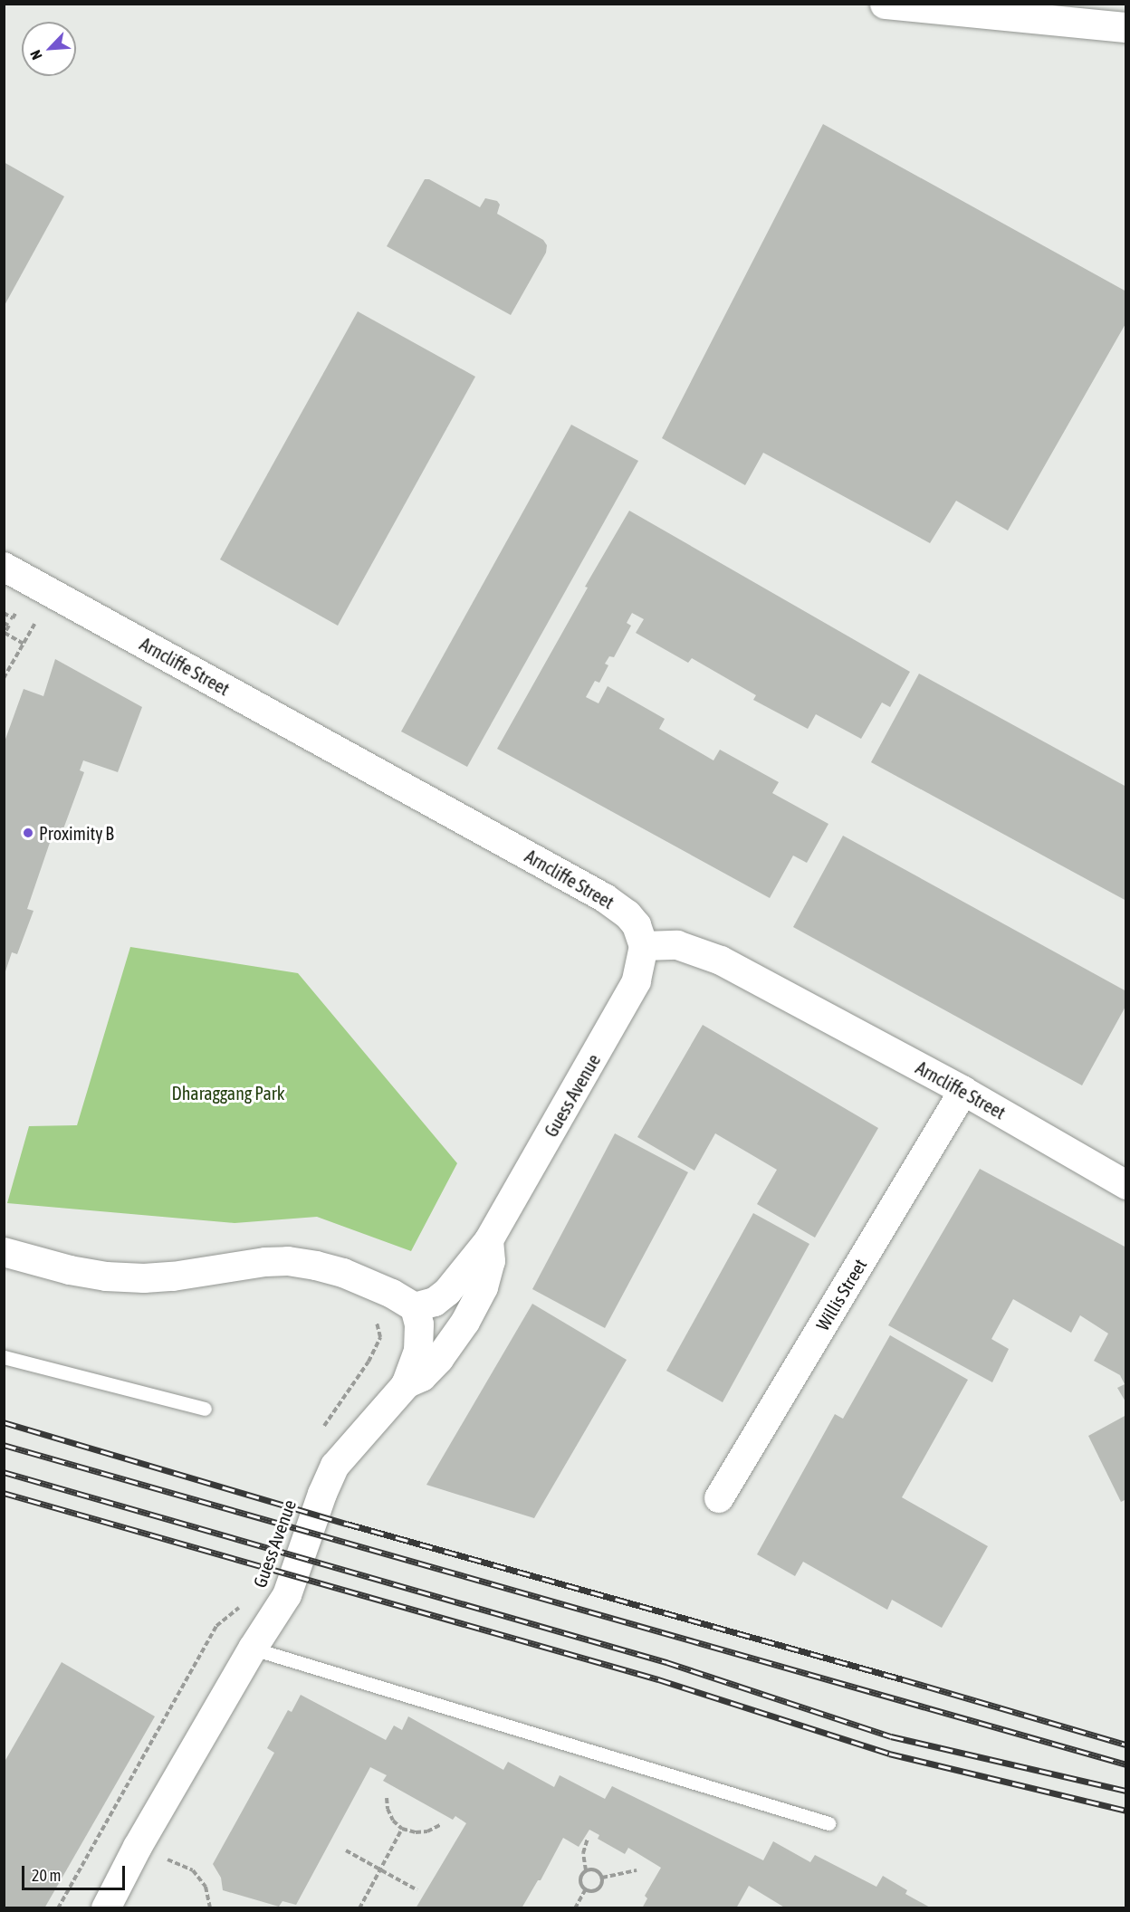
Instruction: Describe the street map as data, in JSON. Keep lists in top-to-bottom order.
{
  "streets": {
    "street": ["Arncliffe Street", "Guess Avenue", "Willis Street"]
  },
  "crossings": [
    ["Arncliffe Street", "Guess Avenue"],
    ["Arncliffe Street", "Willis Street"]
  ],
  "parks": ["Dharaggang Park"],
  "places": ["Proximity B"],
  "scale_bar": "20 m",
  "north": "bottom left"
}
